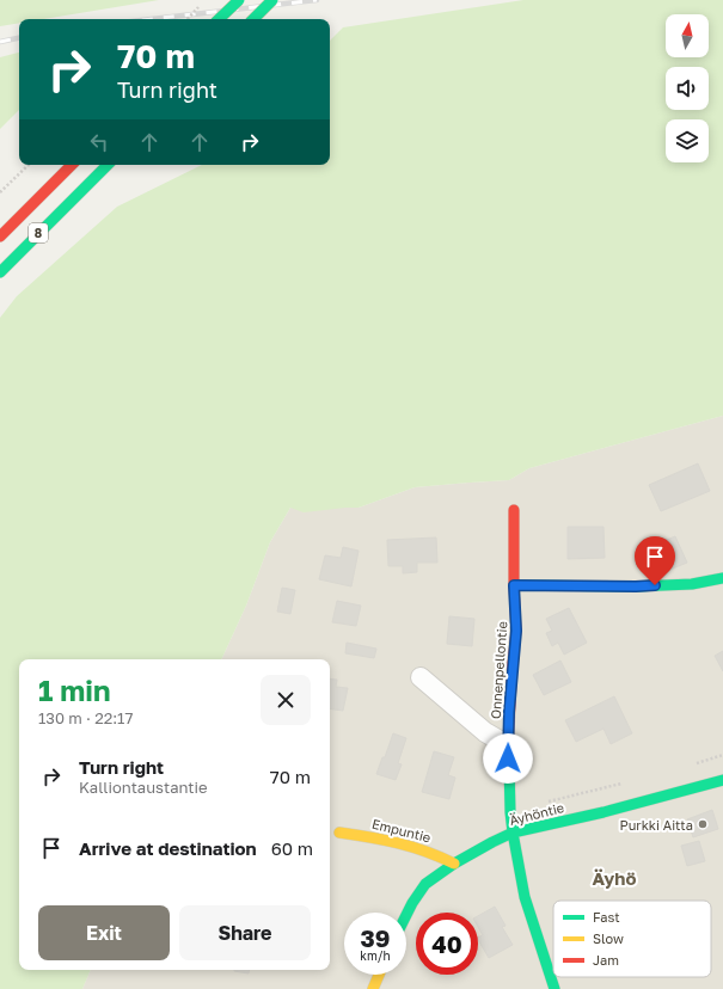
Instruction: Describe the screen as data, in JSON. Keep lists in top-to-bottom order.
{
  "streets": {
    "main road": [
      "8",
      "Onnenpellontie",
      "Äyhöntie",
      "Empuntie"
    ]
  },
  "crossings": [
    ["Onnenpellontie", "Äyhöntie"],
    ["Äyhöntie", "Empuntie"]
  ],
  "districts": ["Äyhö"],
  "places": ["Purkki Aitta"],
  "legend": ["Fast", "Slow", "Jam"],
  "north": "top",
  "page": {
    "turn": ["70 m", "Turn right"],
    "heading": ["1 min", "130 m · 22:17"],
    "list": [
      {
        "name": "Turn right",
        "note": "Kalliontaustantie",
        "value": "70 m"
      },
      {
        "name": "Arrive at destination",
        "value": "60 m"
      }
    ],
    "buttons": ["Exit", "Share"],
    "speed": "39 km/h",
    "limit": "40"
  }
}
